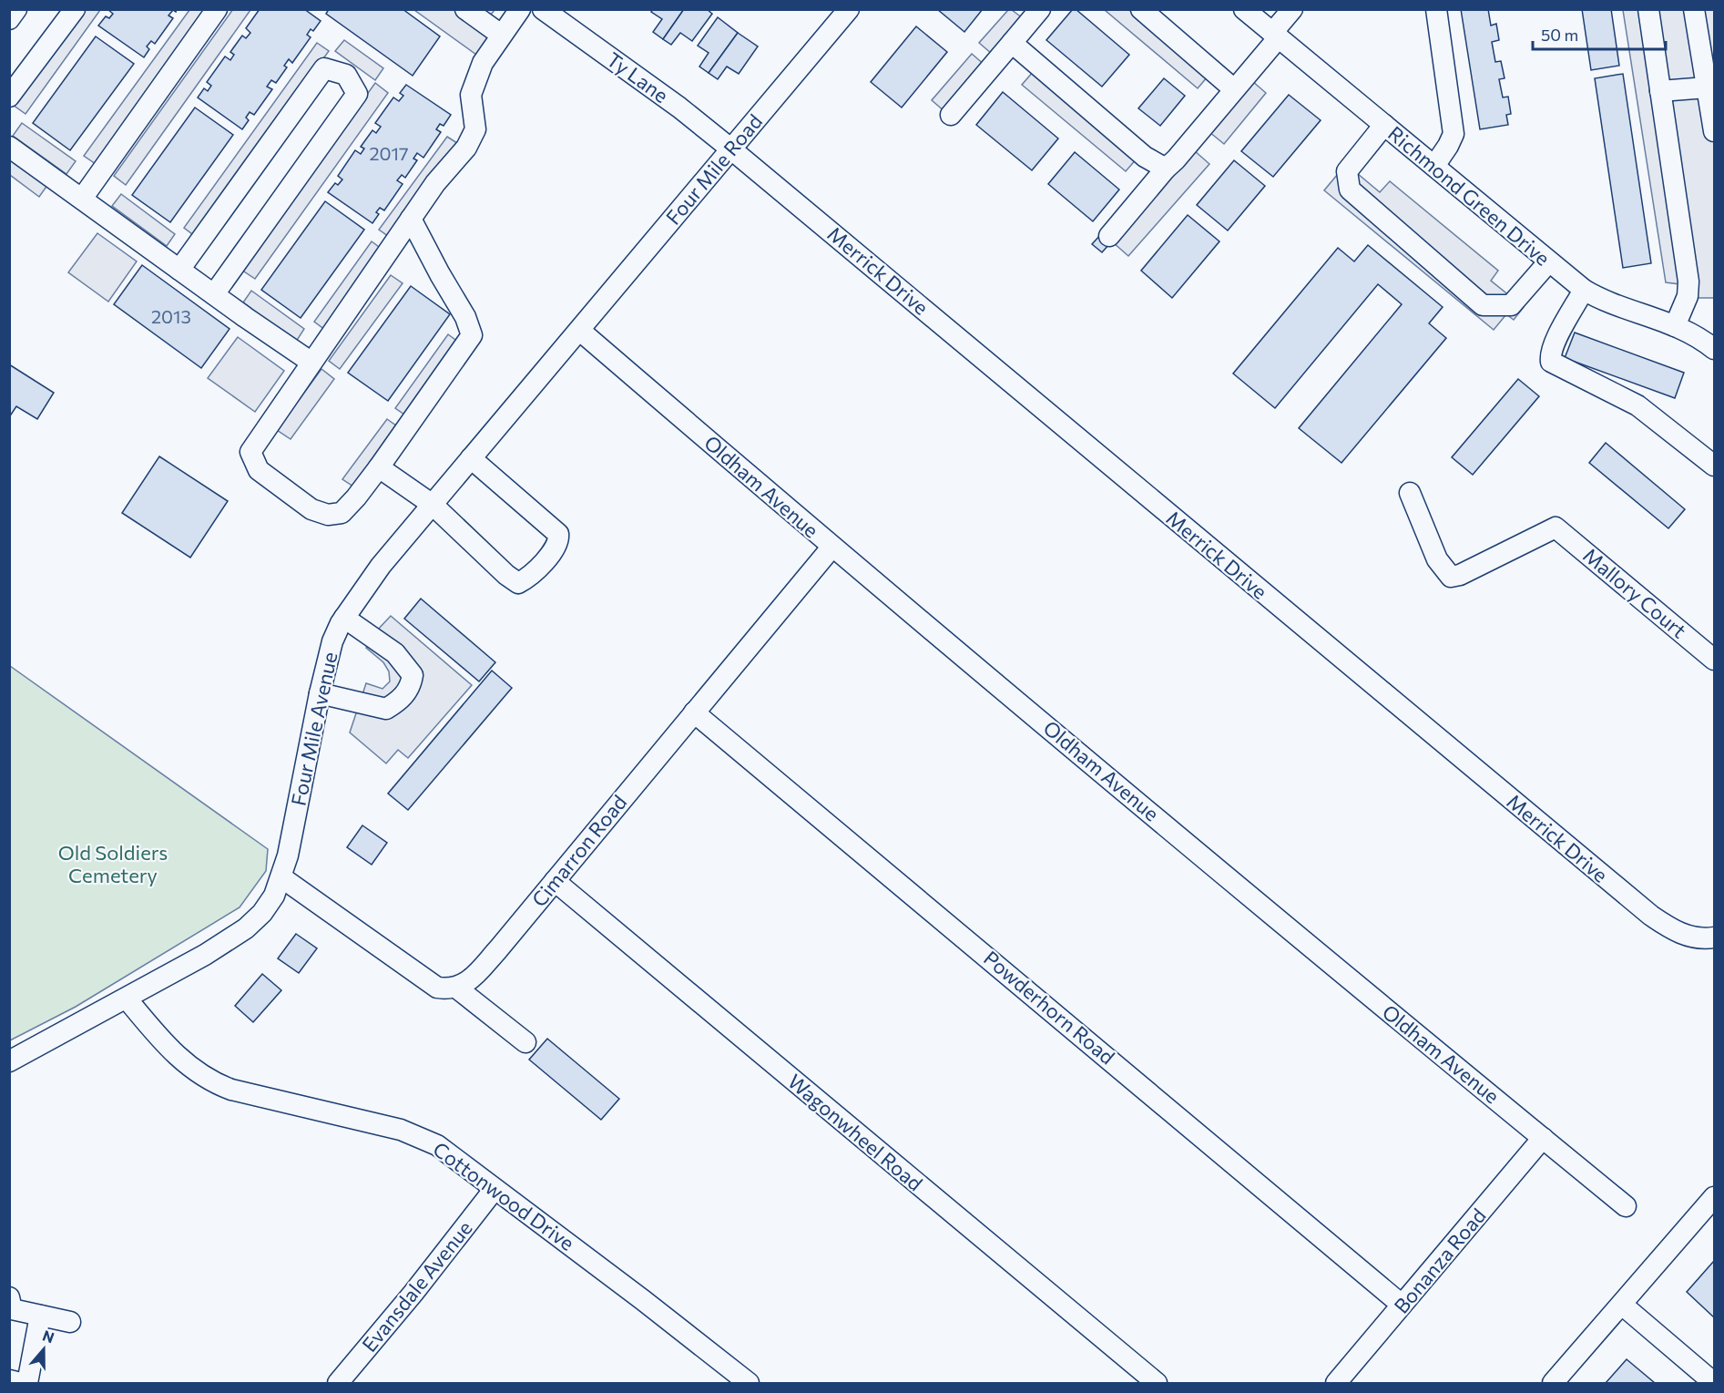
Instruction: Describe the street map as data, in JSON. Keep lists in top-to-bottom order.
{
  "streets": {
    "street": [
      "Ty Lane",
      "Four Mile Road",
      "Richmond Green Drive",
      "Merrick Drive",
      "Oldham Avenue",
      "Mallory Court",
      "Four Mile Avenue",
      "Cimarron Road",
      "Powderhorn Road",
      "Wagonwheel Road",
      "Cottonwood Drive",
      "Bonanza Road",
      "Evansdale Avenue"
    ]
  },
  "crossings": [
    ["Ty Lane", "Four Mile Road"],
    ["Ty Lane", "Merrick Drive"],
    ["Four Mile Road", "Merrick Drive"],
    ["Four Mile Road", "Oldham Avenue"],
    ["Four Mile Road", "Four Mile Avenue"],
    ["Oldham Avenue", "Four Mile Avenue"],
    ["Oldham Avenue", "Cimarron Road"],
    ["Oldham Avenue", "Bonanza Road"],
    ["Four Mile Avenue", "Cottonwood Drive"],
    ["Cimarron Road", "Powderhorn Road"],
    ["Cimarron Road", "Wagonwheel Road"],
    ["Powderhorn Road", "Bonanza Road"],
    ["Cottonwood Drive", "Evansdale Avenue"]
  ],
  "parks": ["Old Soldiers Cemetery"],
  "house_numbers": ["2017", "2013"],
  "scale_bar": "50 m",
  "north": "top"
}
